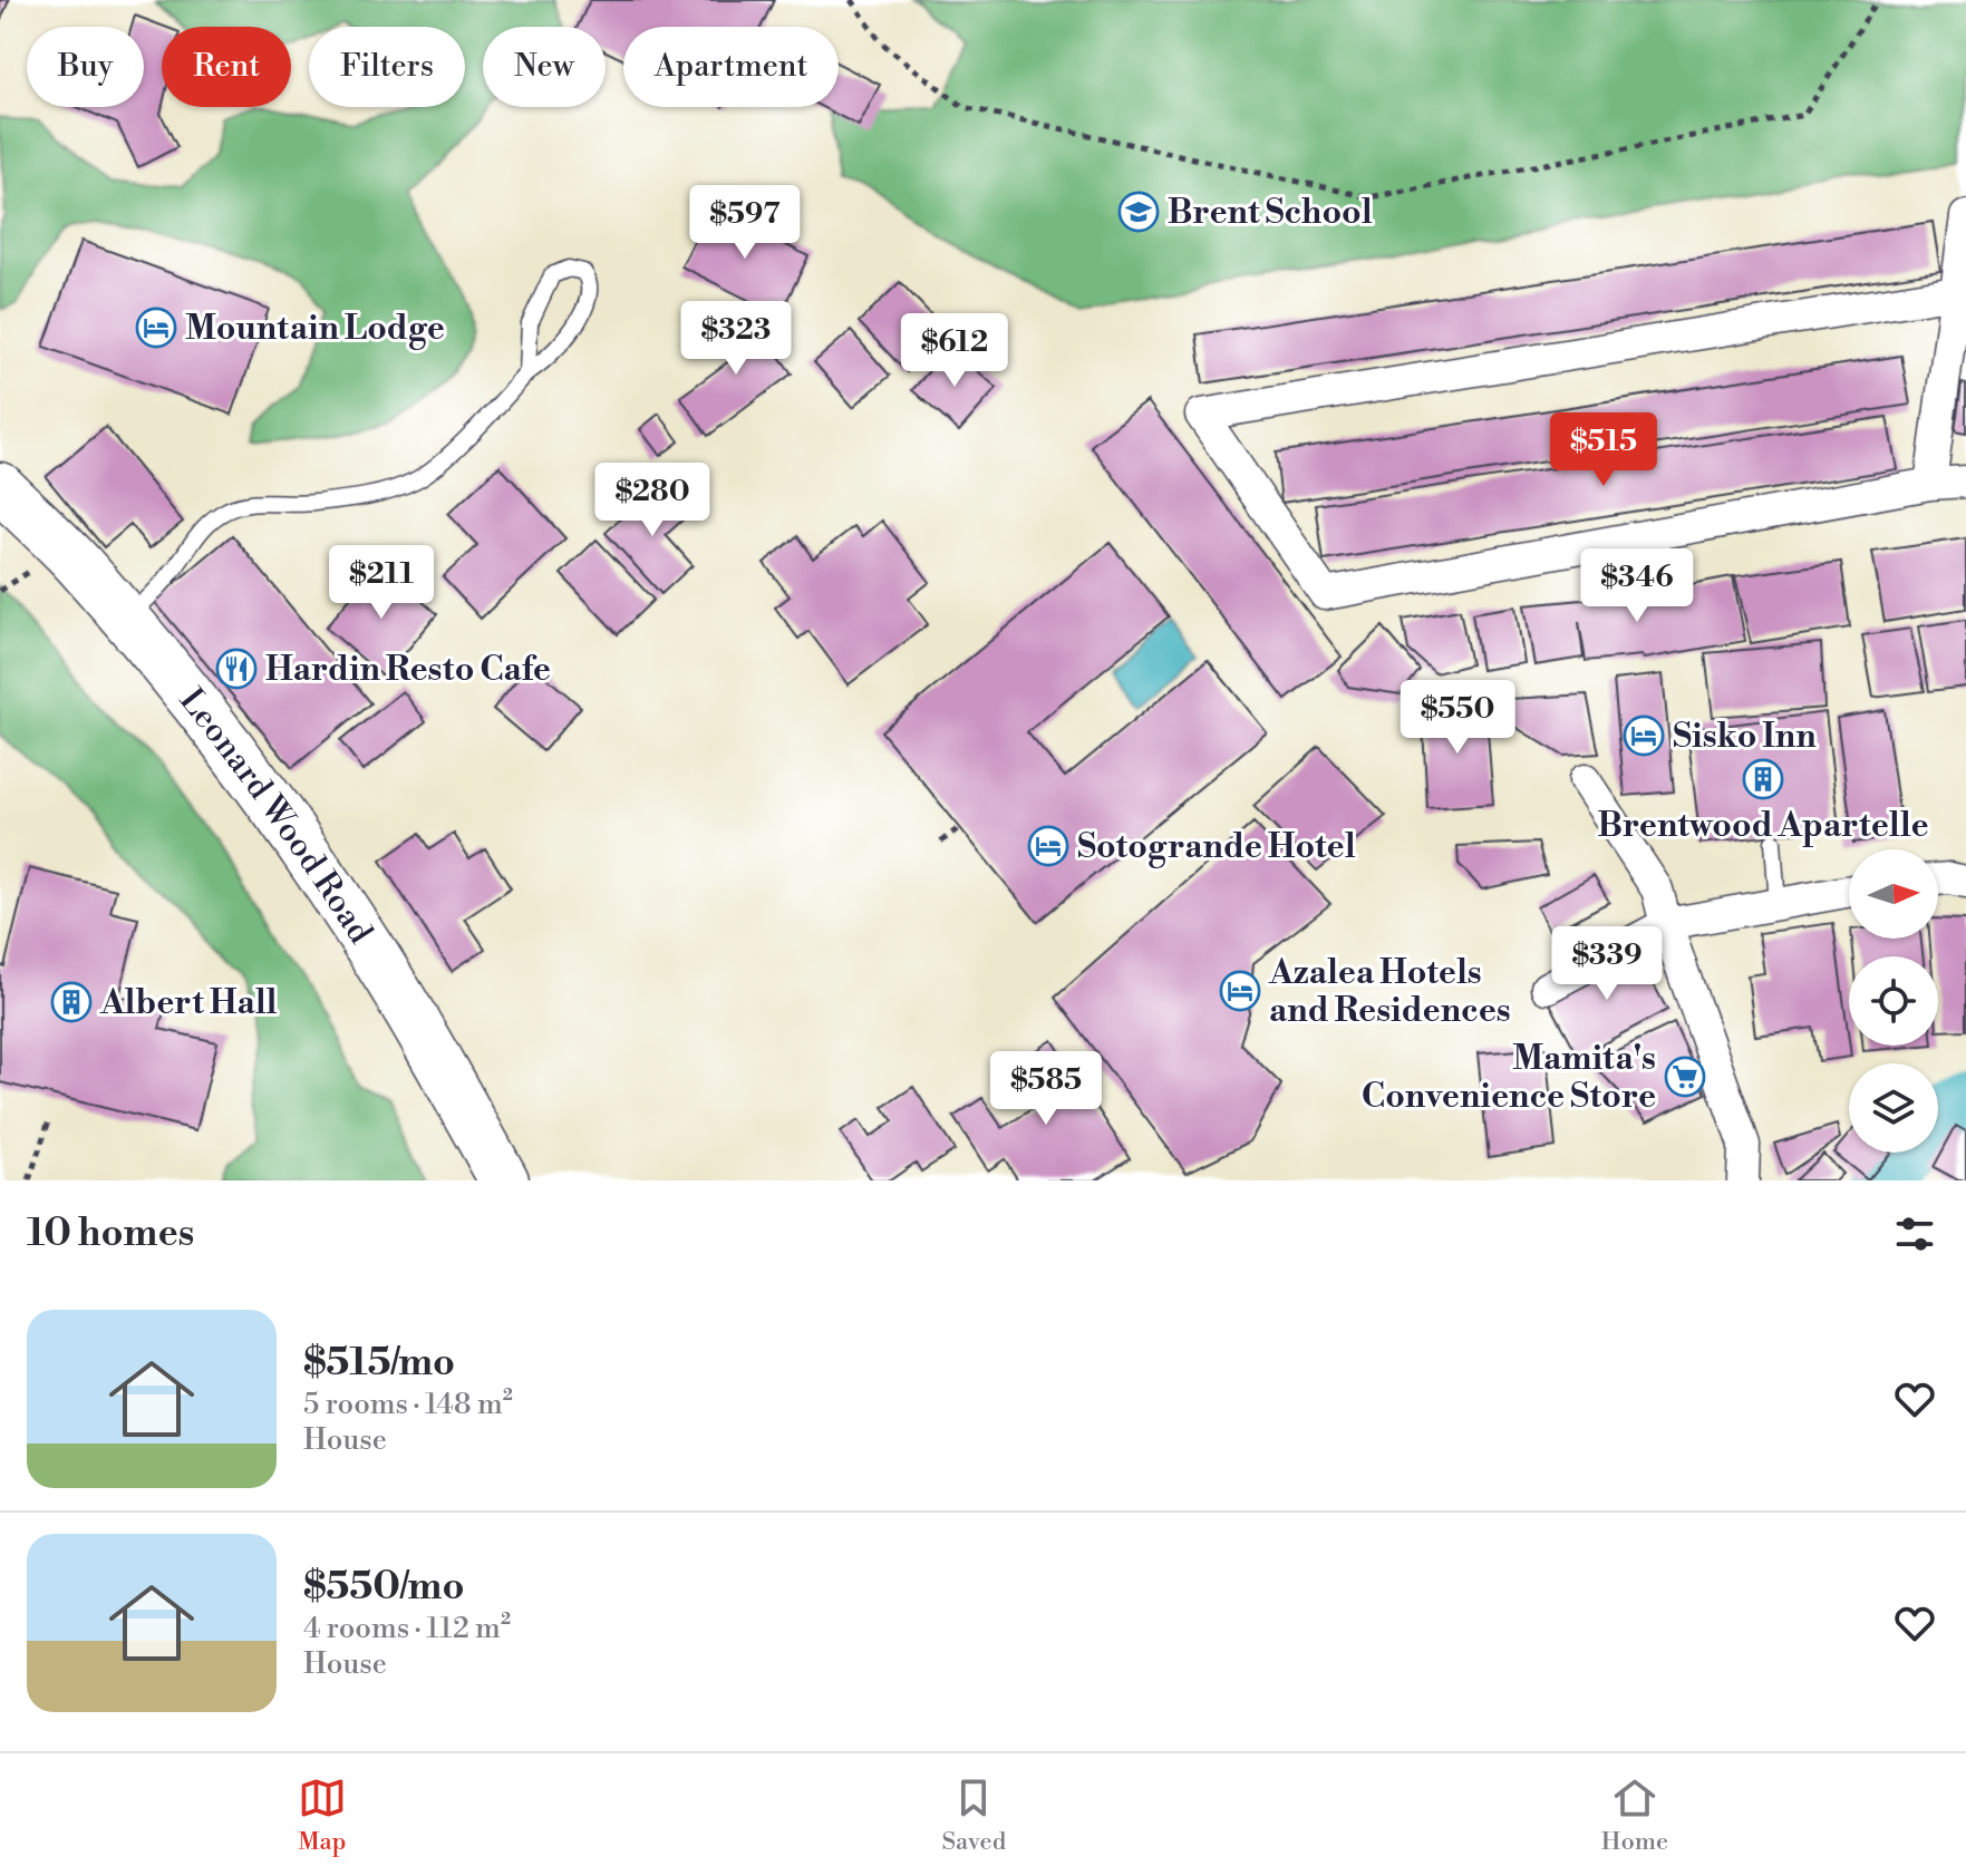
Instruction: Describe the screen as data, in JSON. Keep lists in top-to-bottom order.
{
  "streets": {
    "main road": ["Leonard Wood Road"]
  },
  "places": {
    "school or university": ["Brent School"],
    "hotel": [
      "Mountain Lodge",
      "Sisko Inn",
      "Sotogrande Hotel",
      "Azalea Hotels and Residences"
    ],
    "restaurant": ["Hardin Resto Cafe"],
    "building": ["Brentwood Apartelle", "Albert Hall"],
    "supermarket": ["Mamita's Convenience Store"]
  },
  "north": "right",
  "page": {
    "chip": [
      "Buy",
      "Rent",
      "Filters",
      "New",
      "Apartment"
    ],
    "price": [
      "$597",
      "$323",
      "$612",
      "$515",
      "$280",
      "$211",
      "$346",
      "$550",
      "$339",
      "$585"
    ],
    "heading": "10 homes",
    "list": [
      {
        "name": "$515/mo",
        "note": "5 rooms · 148 m² · House"
      },
      {
        "name": "$550/mo",
        "note": "4 rooms · 112 m² · House"
      }
    ],
    "tabs": ["Map", "Saved", "Home"]
  }
}
